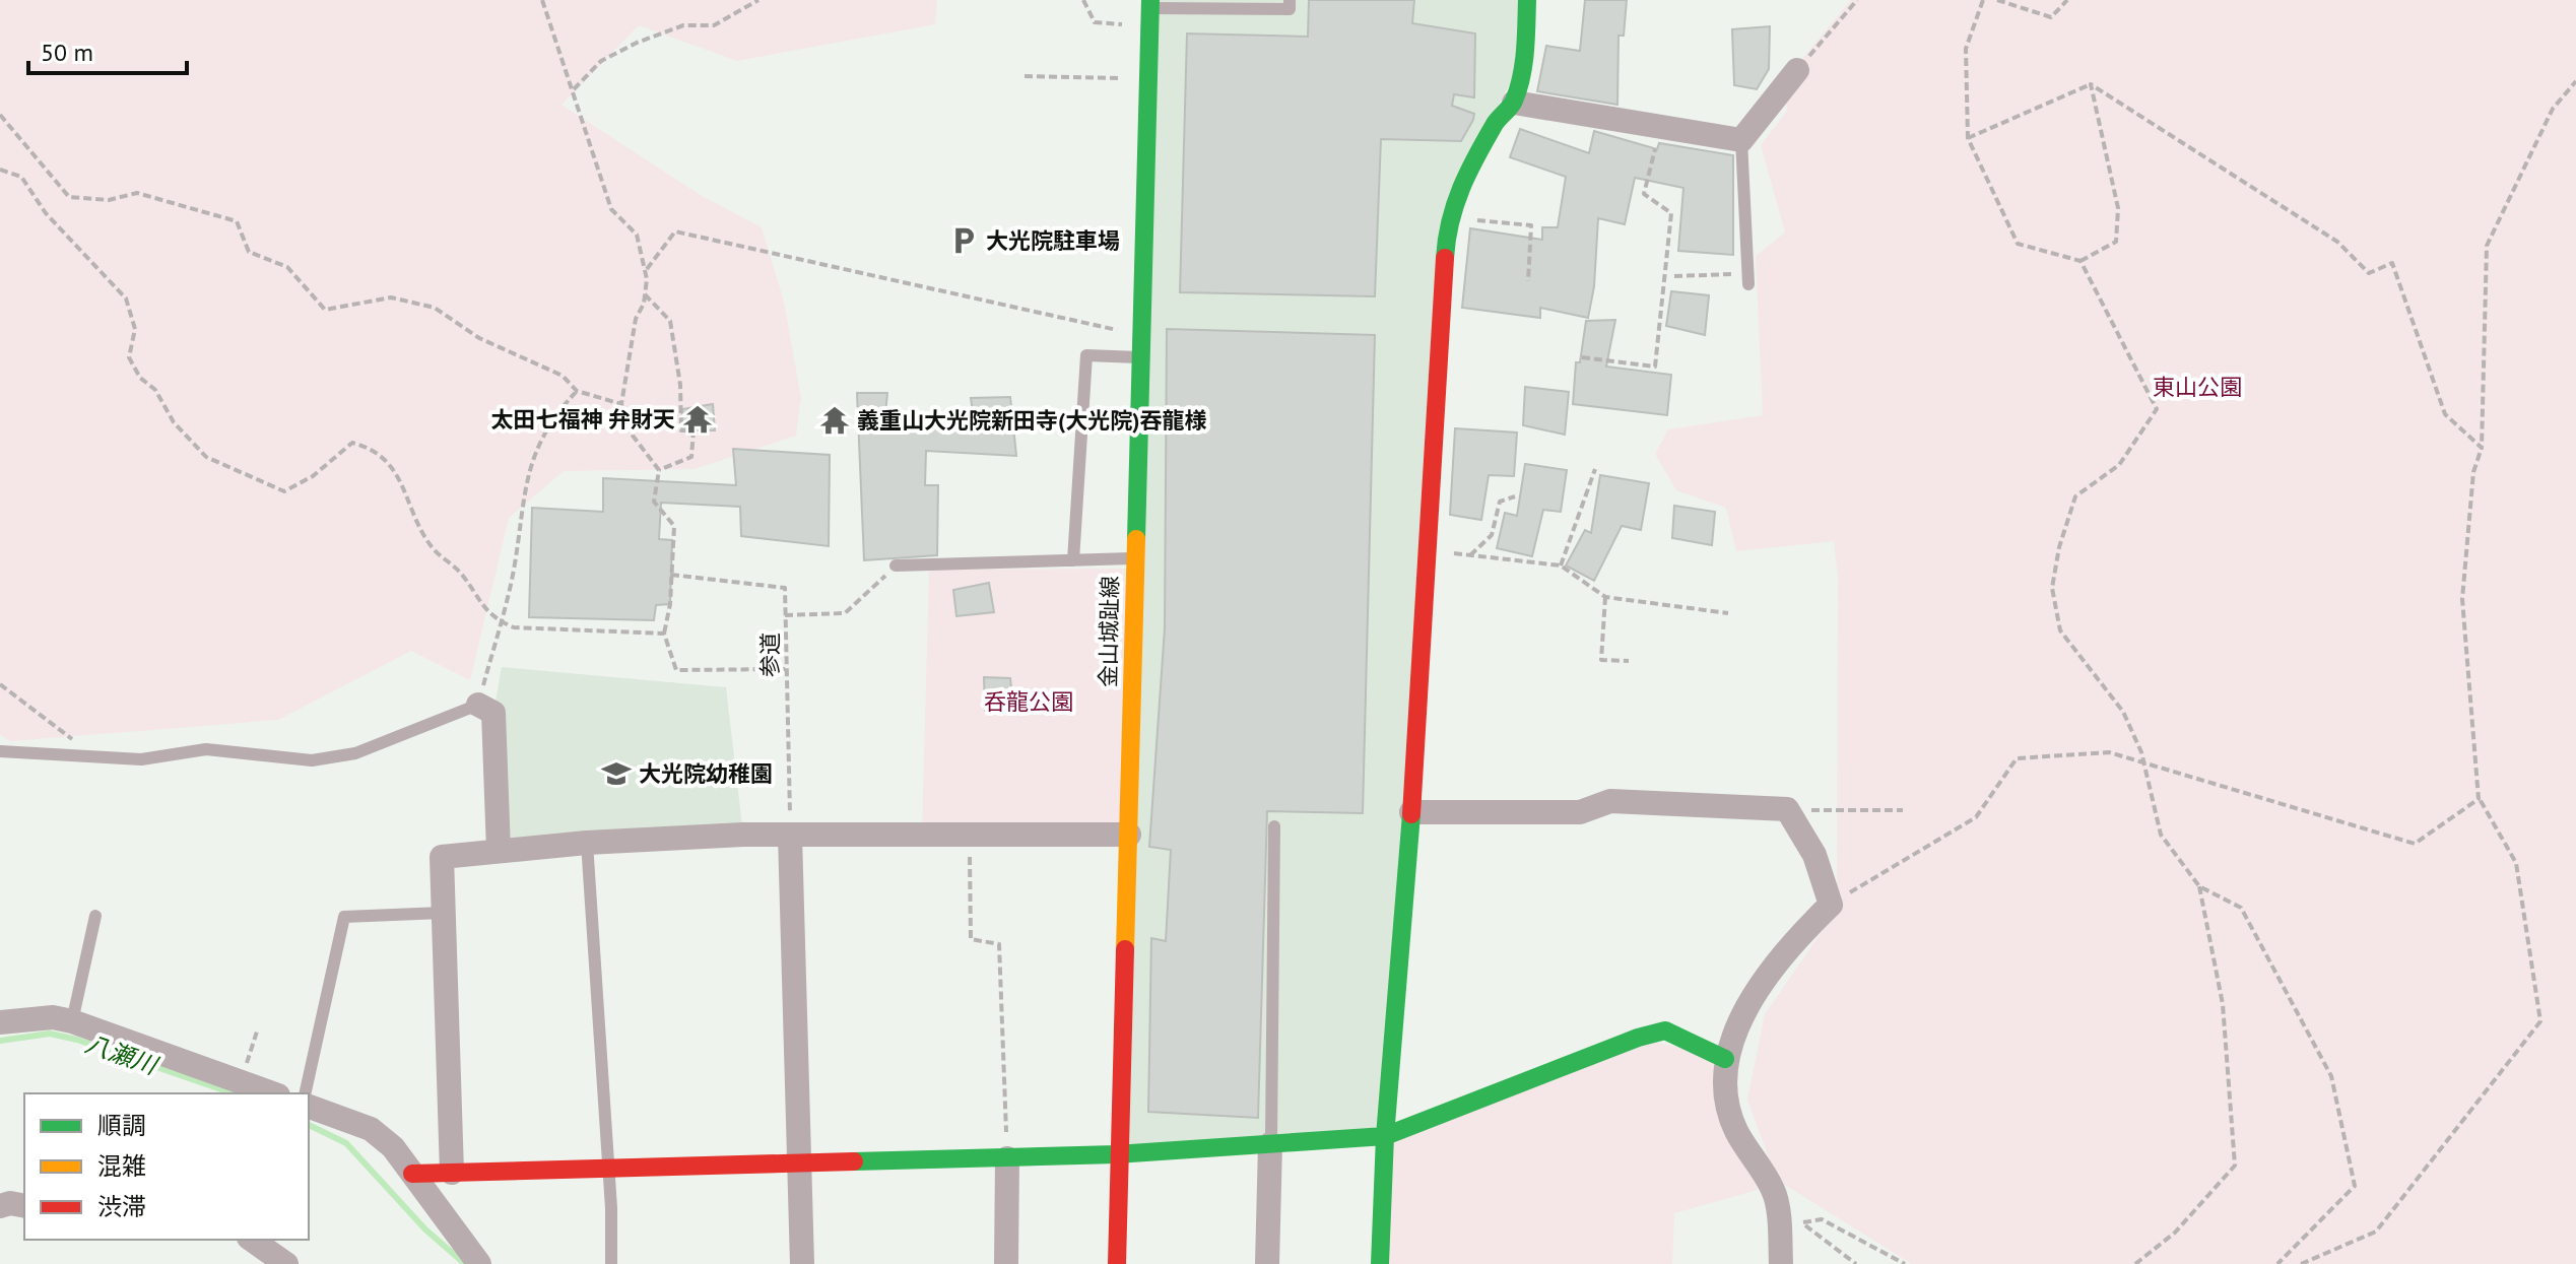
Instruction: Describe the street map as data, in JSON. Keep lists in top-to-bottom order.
{
  "streets": {
    "street": ["金山城趾線"],
    "path": ["参道"]
  },
  "water": ["八瀬川"],
  "parks": ["東山公園", "呑龍公園"],
  "places": {
    "parking": ["大光院駐車場"],
    "temple": ["太田七福神 弁財天", "義重山大光院新田寺(大光院)吞龍様"],
    "school or university": ["大光院幼稚園"]
  },
  "legend": ["順調", "混雑", "渋滞"],
  "scale_bar": "50 m"
}
